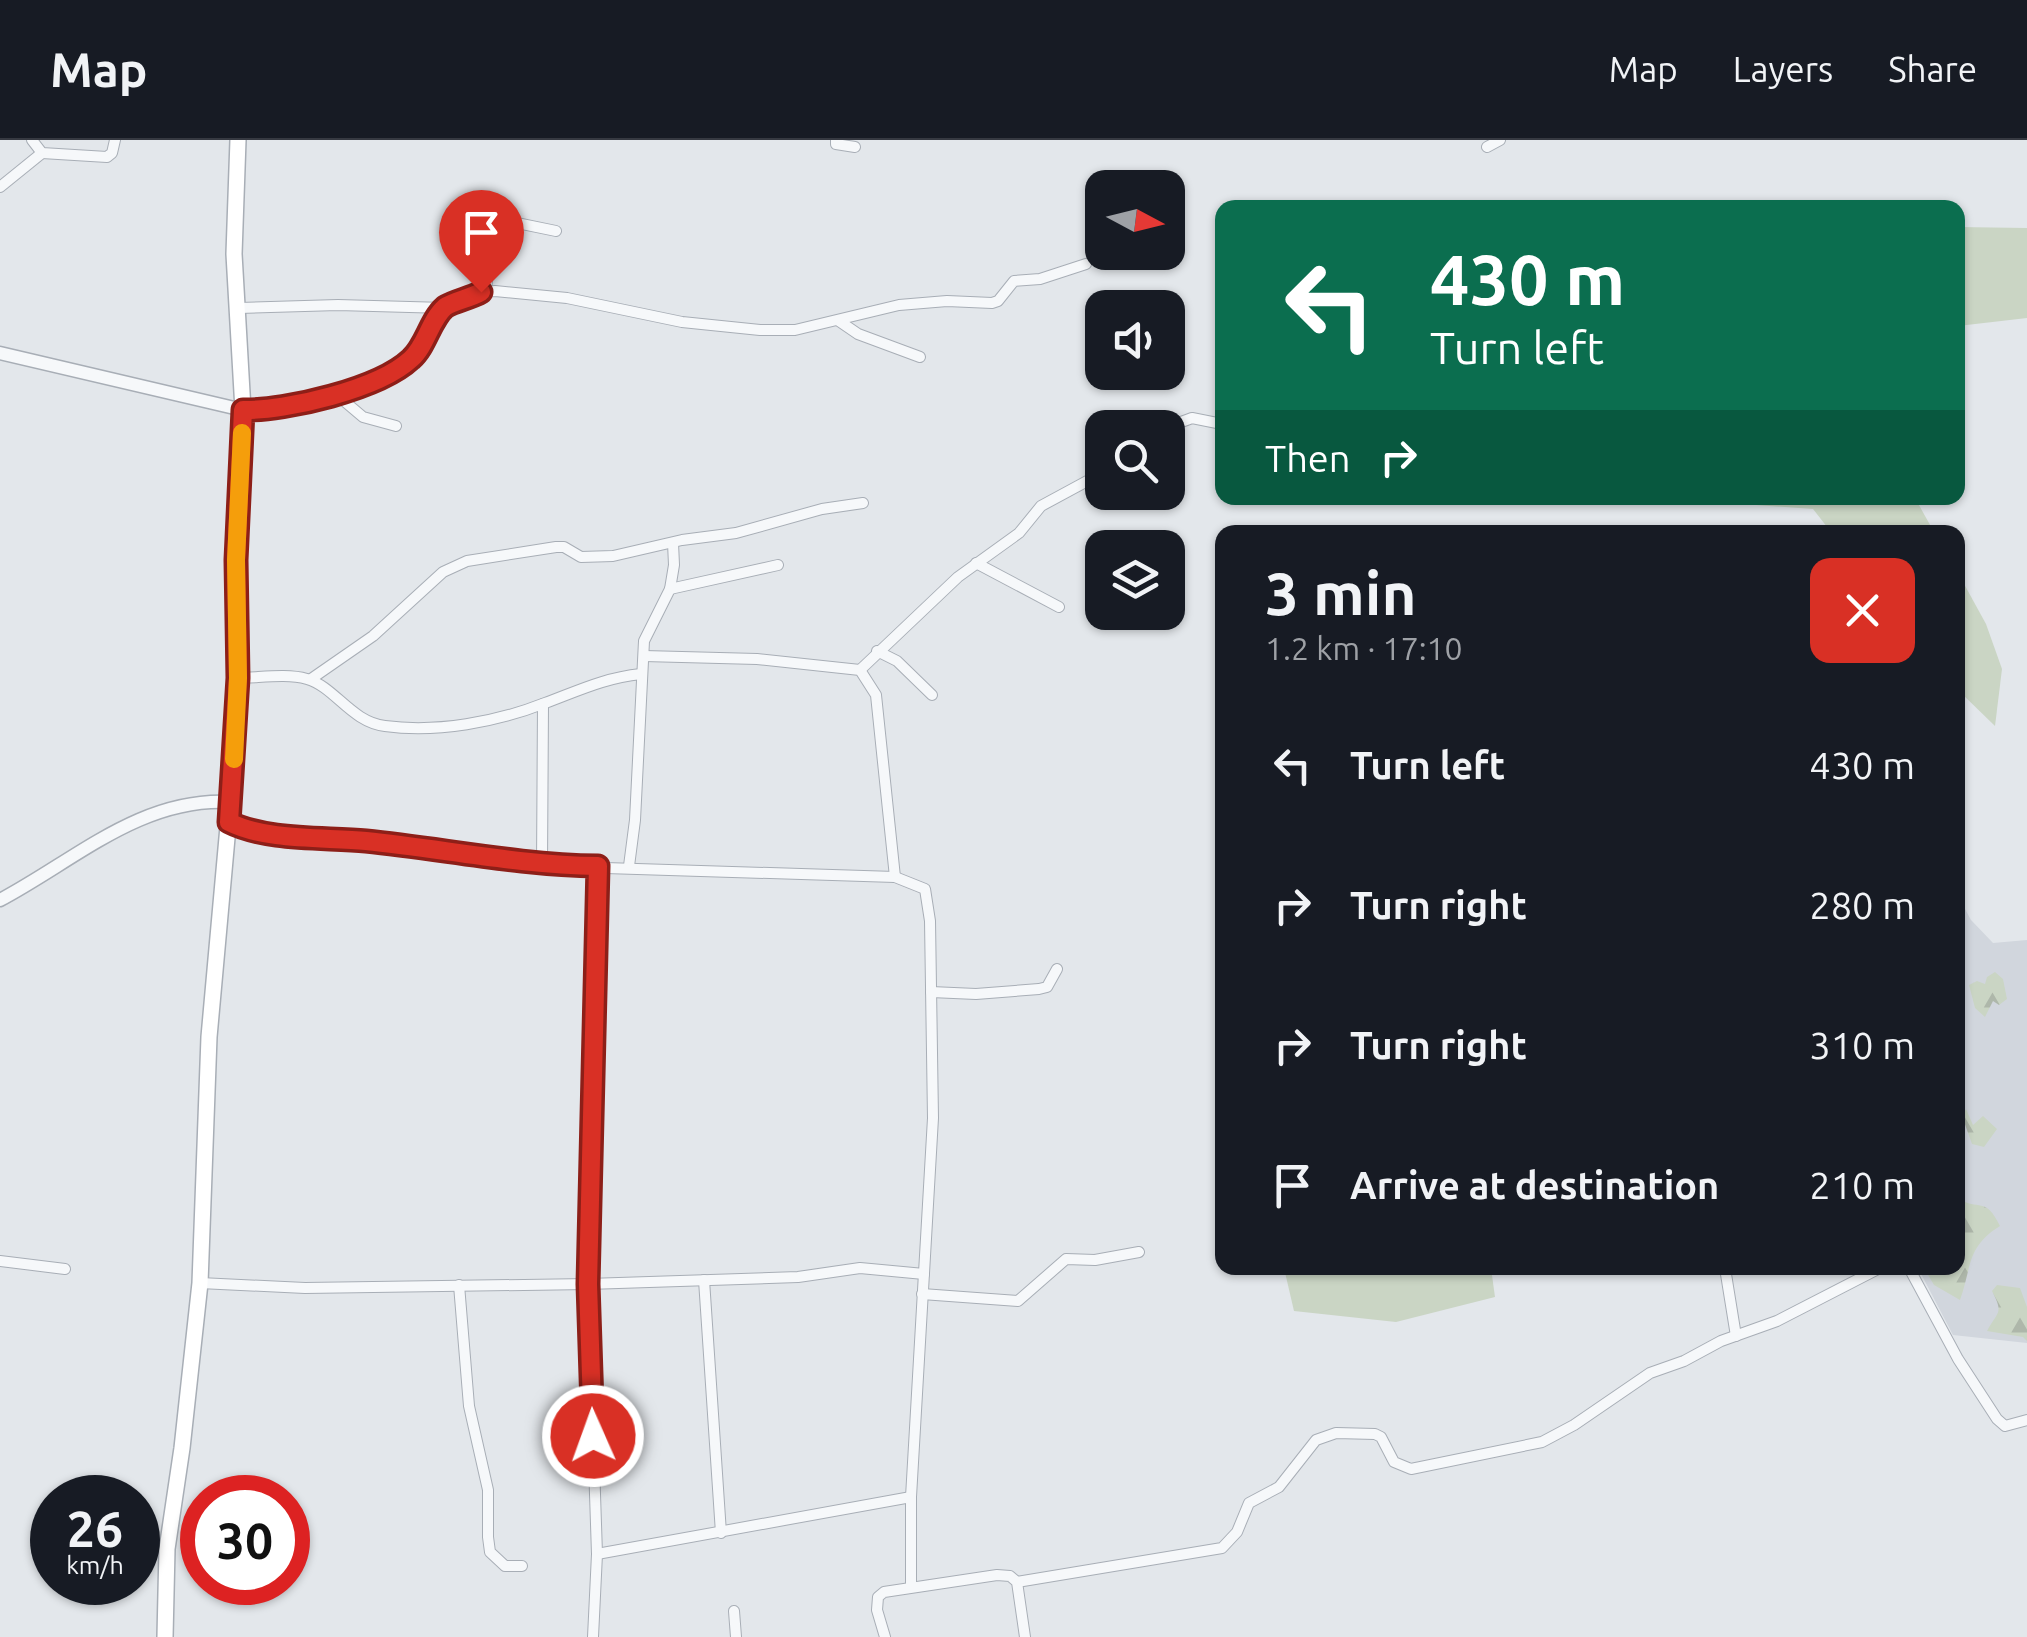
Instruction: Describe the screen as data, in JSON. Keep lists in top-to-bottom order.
{
  "north": "right",
  "page": {
    "header": "Map",
    "nav": ["Map", "Layers", "Share"],
    "turn": ["430 m", "Turn left"],
    "then": "Then",
    "heading": ["3 min", "1.2 km · 17:10"],
    "list": [
      {
        "name": "Turn left",
        "value": "430 m"
      },
      {
        "name": "Turn right",
        "value": "280 m"
      },
      {
        "name": "Turn right",
        "value": "310 m"
      },
      {
        "name": "Arrive at destination",
        "value": "210 m"
      }
    ],
    "speed": "26 km/h",
    "limit": "30"
  }
}
